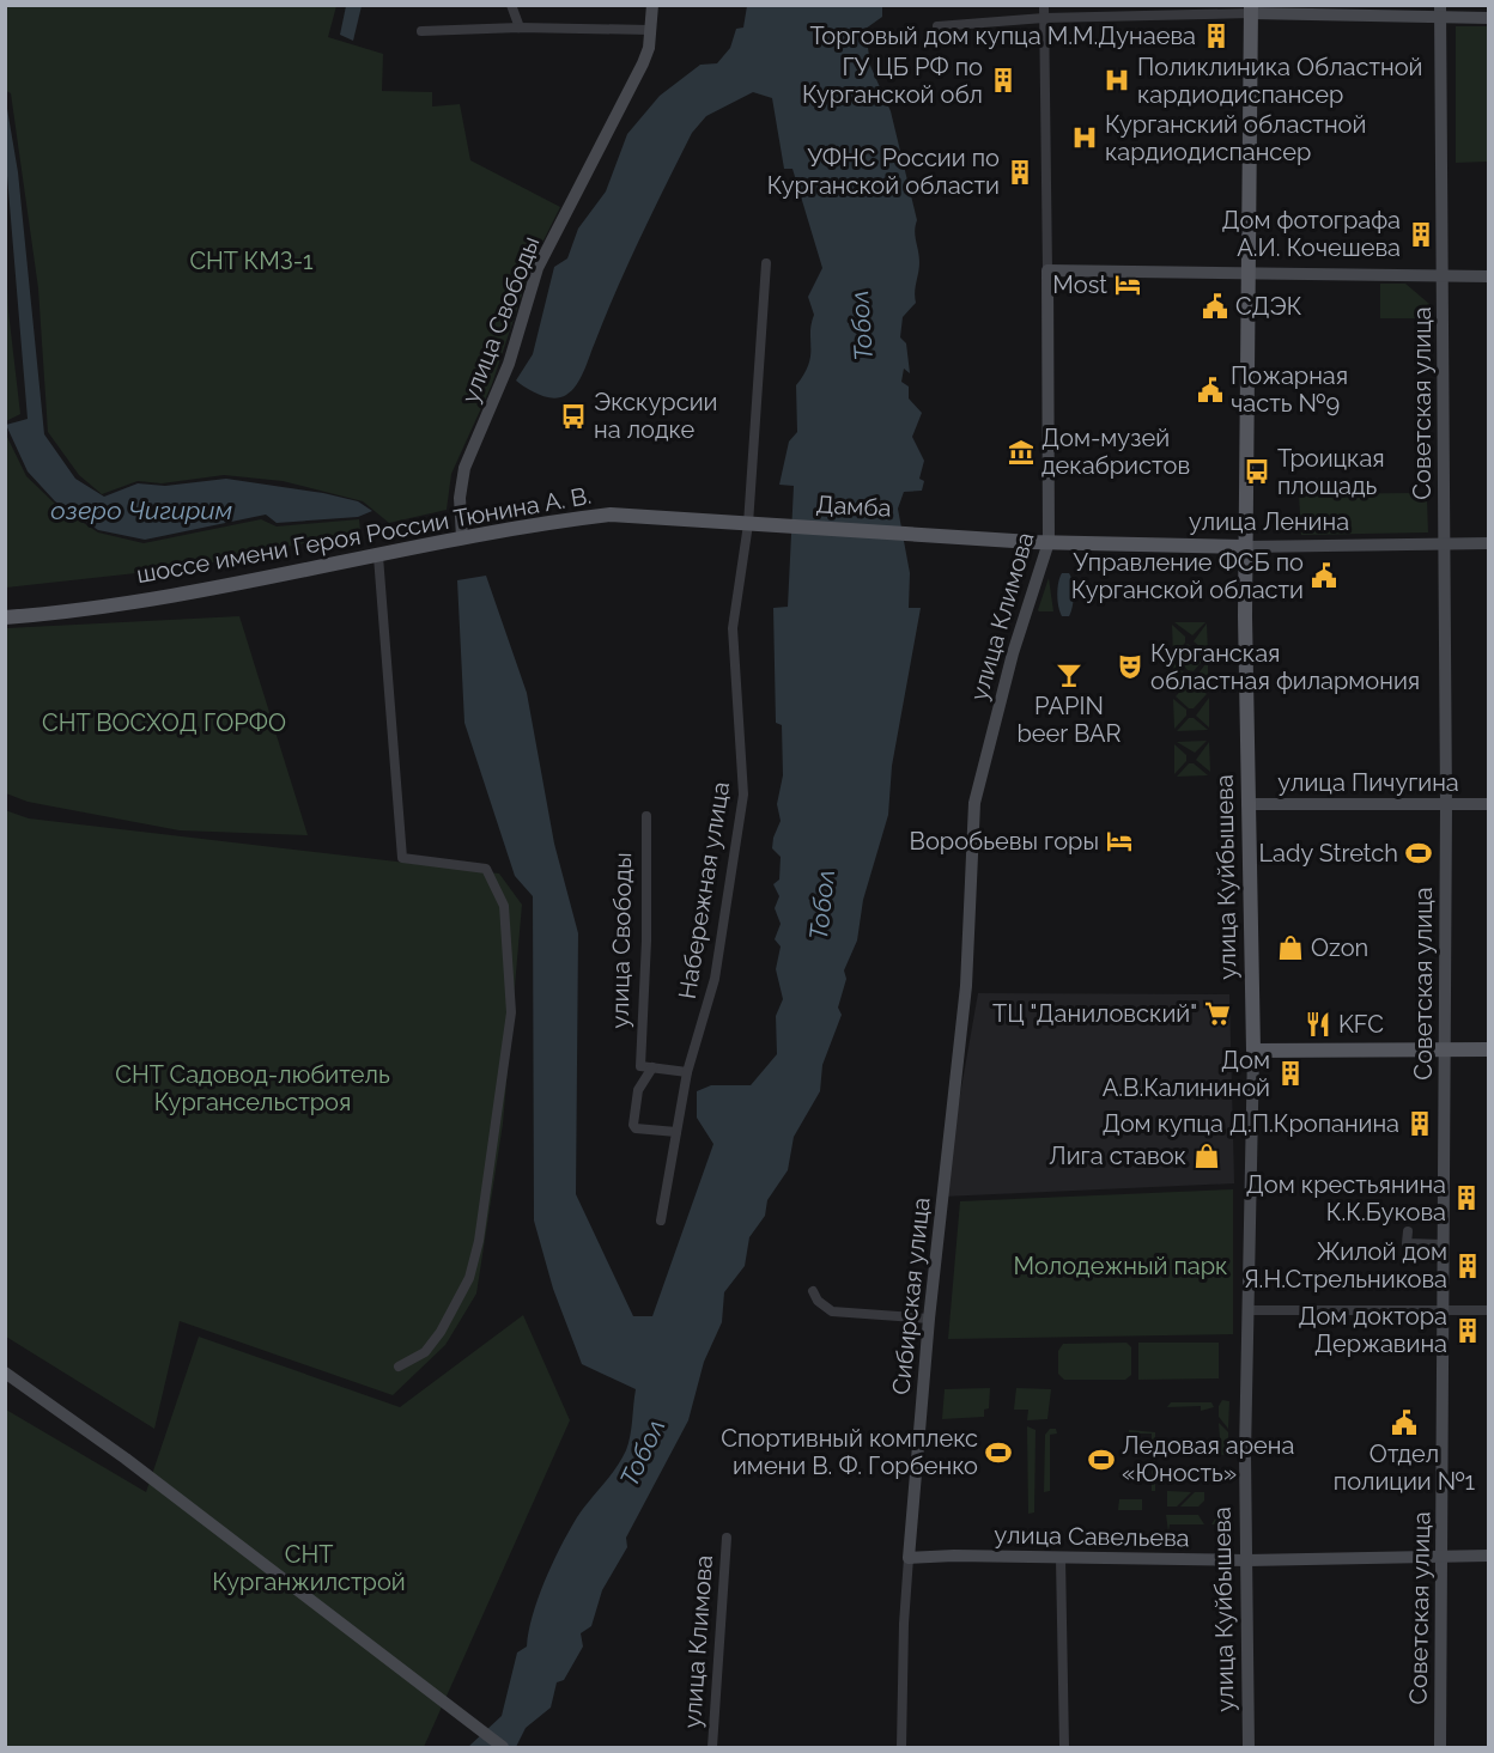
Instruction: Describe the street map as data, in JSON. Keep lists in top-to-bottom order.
{
  "streets": {
    "main road": [
      "Дамба",
      "улица Ленина",
      "шоссе имени Героя России Тюнина А. В.",
      "улица Куйбышева"
    ],
    "street": [
      "улица Свободы",
      "Советская улица",
      "улица Климова",
      "улица Пичугина",
      "Набережная улица",
      "Сибирская улица",
      "улица Савельева"
    ]
  },
  "crossings": [
    ["улица Свободы", "шоссе имени Героя России Тюнина А. В."],
    ["Советская улица", "улица Ленина"],
    ["Советская улица", "улица Пичугина"],
    ["Советская улица", "улица Савельева"],
    ["Дамба", "улица Ленина"],
    ["Дамба", "шоссе имени Героя России Тюнина А. В."],
    ["Дамба", "улица Климова"],
    ["Дамба", "Набережная улица"],
    ["улица Ленина", "улица Климова"],
    ["улица Ленина", "улица Куйбышева"],
    ["шоссе имени Героя России Тюнина А. В.", "Набережная улица"],
    ["улица Климова", "Сибирская улица"],
    ["улица Пичугина", "улица Куйбышева"],
    ["улица Куйбышева", "улица Савельева"],
    ["Сибирская улица", "улица Савельева"]
  ],
  "water": ["Тобол", "озеро Чигирим"],
  "parks": [
    "СНТ КМЗ-1",
    "СНТ ВОСХОД ГОРФО",
    "СНТ Садовод-любитель Кургансельстроя",
    "Молодежный парк",
    "СНТ Курганжилстрой"
  ],
  "places": {
    "building": [
      "Торговый дом купца М.М.Дунаева",
      "ГУ ЦБ РФ по Курганской обл",
      "УФНС России по Курганской области",
      "Дом фотографа А.И. Кочешева",
      "Дом А.В.Калининой",
      "Дом купца Д.П.Кропанина",
      "Дом крестьянина К.К.Букова",
      "Жилой дом Я.Н.Стрельникова",
      "Дом доктора Державина"
    ],
    "hospital": ["Поликлиника Областной кардиодиспансер", "Курганский областной кардиодиспансер"],
    "hotel": ["Most", "Воробьевы горы"],
    "public building": [
      "СДЭК",
      "Пожарная часть №9",
      "Управление ФСБ по Курганской области",
      "Отдел полиции №1"
    ],
    "bus stop": ["Экскурсии на лодке", "Троицкая площадь"],
    "museum": ["Дом-музей декабристов"],
    "theatre": ["Курганская областная филармония"],
    "bar": ["PAPIN beer BAR"],
    "sports": ["Lady Stretch", "Спортивный комплекс имени В. Ф. Горбенко", "Ледовая арена «Юность»"],
    "shop": ["Ozon", "Лига ставок"],
    "supermarket": ["ТЦ \"Даниловский\""],
    "restaurant": ["KFC"]
  }
}
